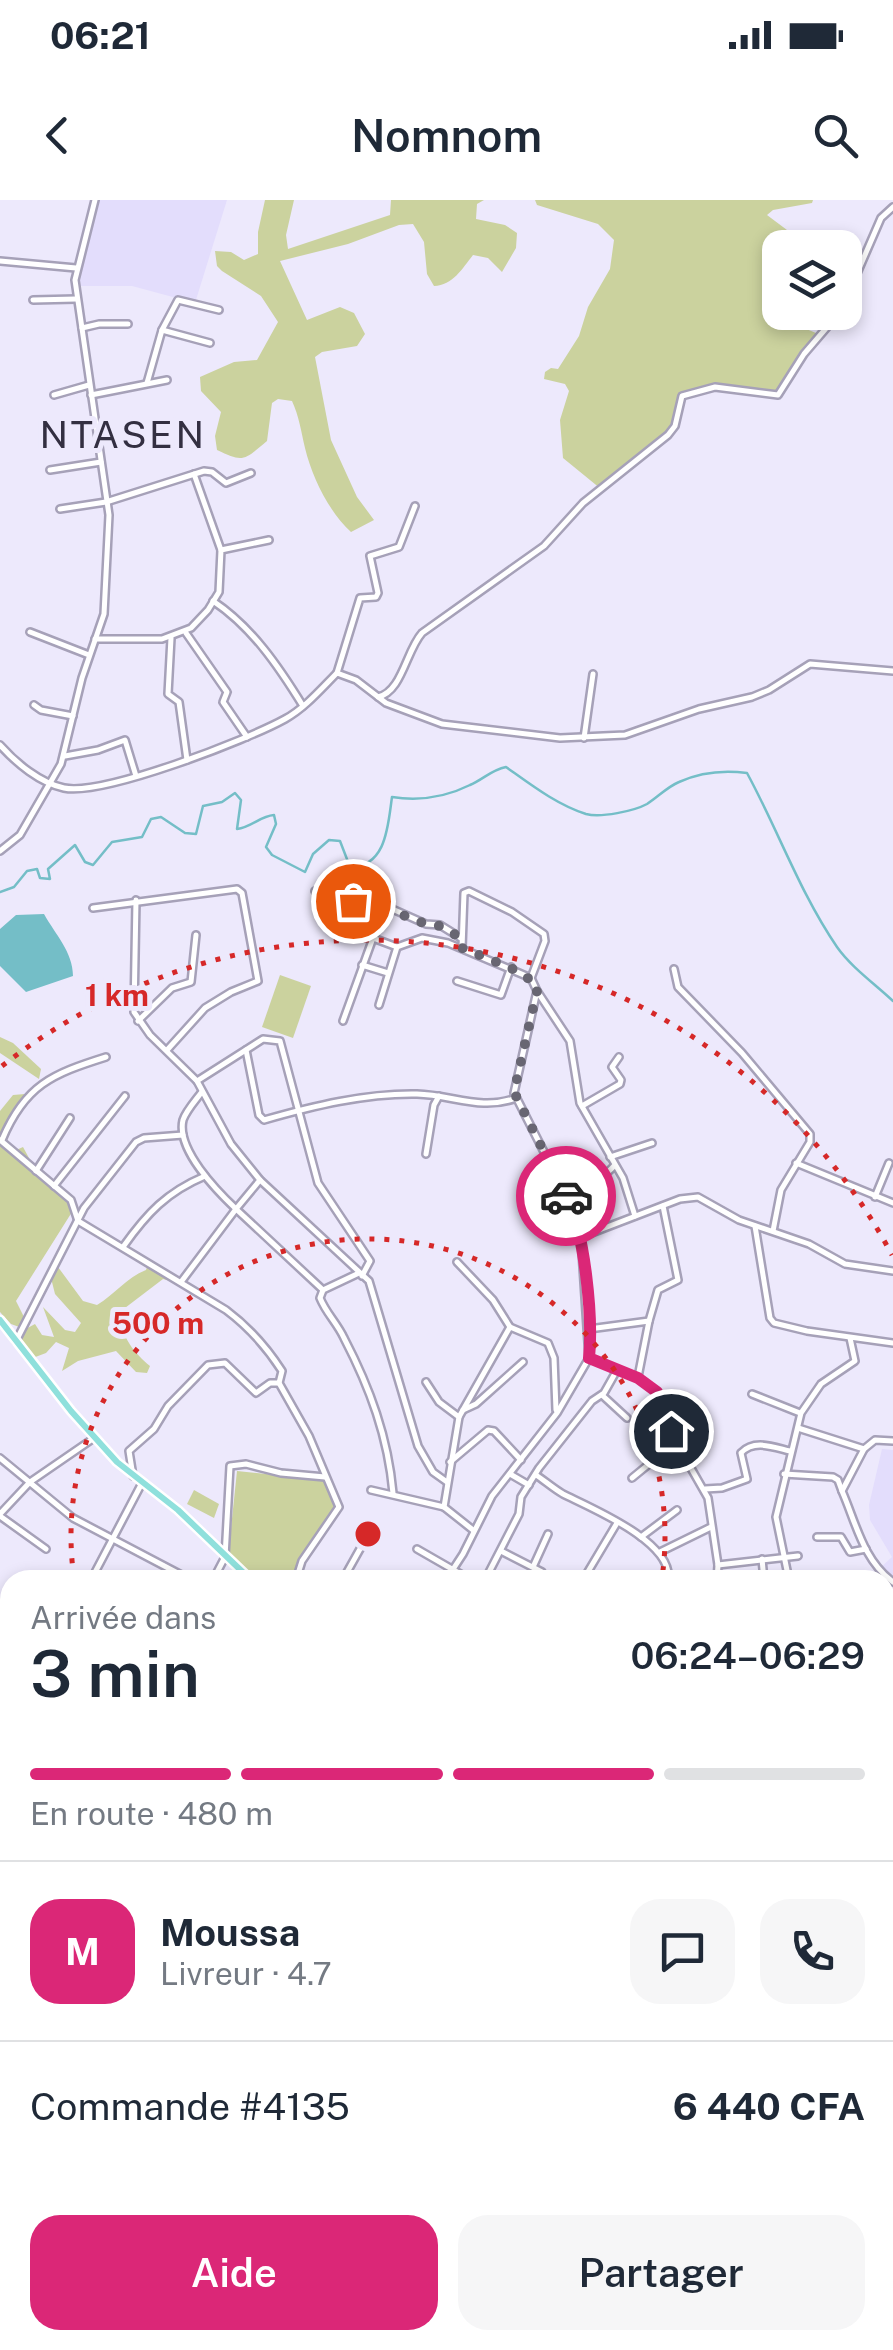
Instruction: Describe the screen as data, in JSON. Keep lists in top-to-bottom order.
{
  "districts": ["NTASEN"],
  "page": {
    "status": "06:21",
    "header": "Nomnom",
    "heading": ["3 min", "Arrivée dans", "06:24–06:29"],
    "panel": [
      "Moussa",
      "Livreur · 4.7",
      "Commande #4135",
      "6 440 CFA"
    ],
    "bar": "En route · 480 m",
    "round": "M",
    "buttons": ["Aide", "Partager"]
  },
  "rings": ["1 km", "500 m"]
}
